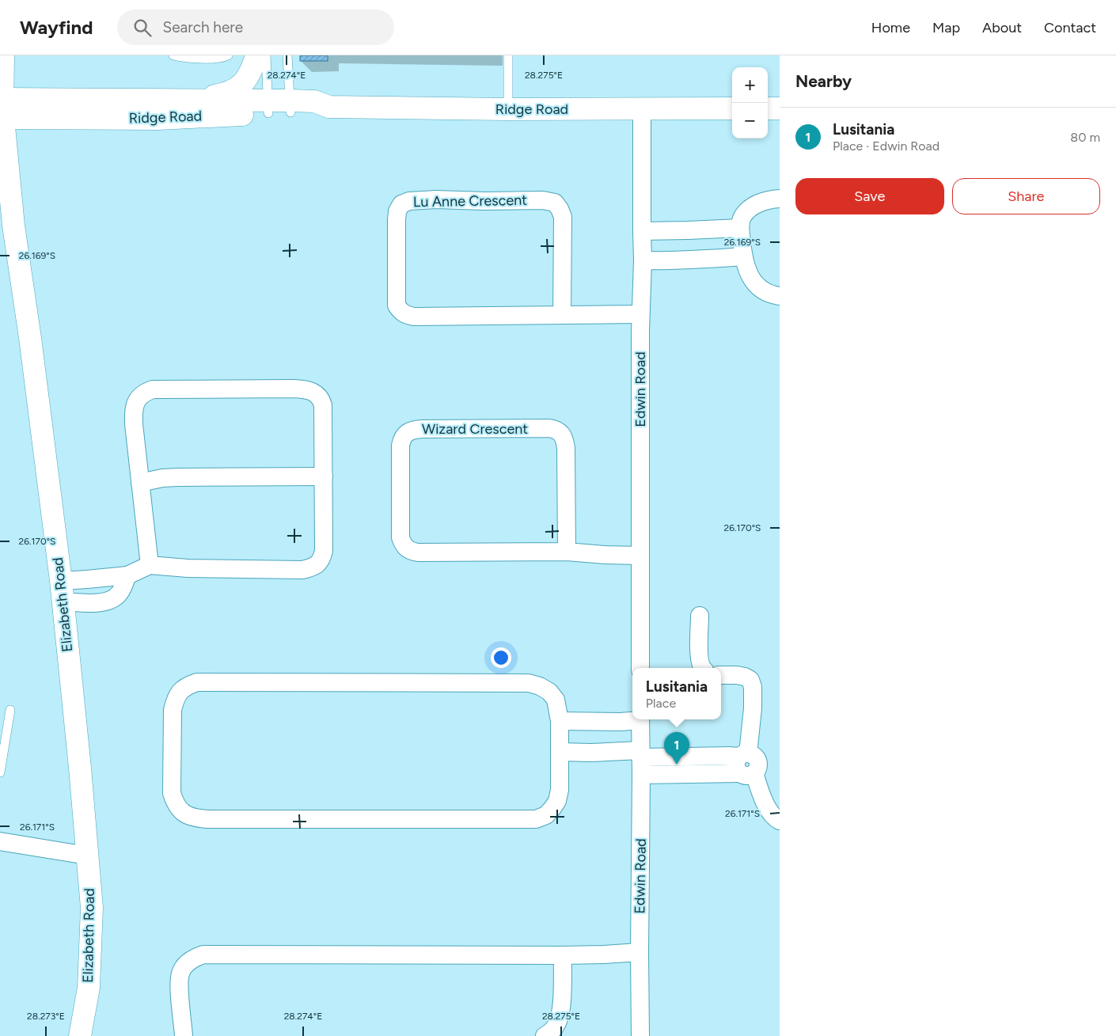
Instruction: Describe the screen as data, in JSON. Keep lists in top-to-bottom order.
{
  "streets": {
    "main road": ["Ridge Road", "Elizabeth Road"],
    "street": ["Lu Anne Crescent", "Edwin Road", "Wizard Crescent"]
  },
  "crossings": [
    ["Ridge Road", "Edwin Road"],
    ["Ridge Road", "Elizabeth Road"],
    ["Lu Anne Crescent", "Edwin Road"],
    ["Edwin Road", "Wizard Crescent"]
  ],
  "page": {
    "header": "Wayfind",
    "search": "Search here",
    "nav": [
      "Home",
      "Map",
      "About",
      "Contact"
    ],
    "heading": "Nearby",
    "map_buttons": ["+", "−"],
    "list": [
      {
        "mark": "1",
        "name": "Lusitania",
        "note": "Place · Edwin Road",
        "value": "80 m"
      }
    ],
    "buttons": ["Save", "Share"],
    "popup": ["Lusitania", "Place"],
    "pins": "1"
  },
  "coordinates": [
    "28.274°E",
    "28.275°E",
    "26.169°S",
    "26.170°S",
    "26.171°S",
    "28.273°E"
  ]
}
